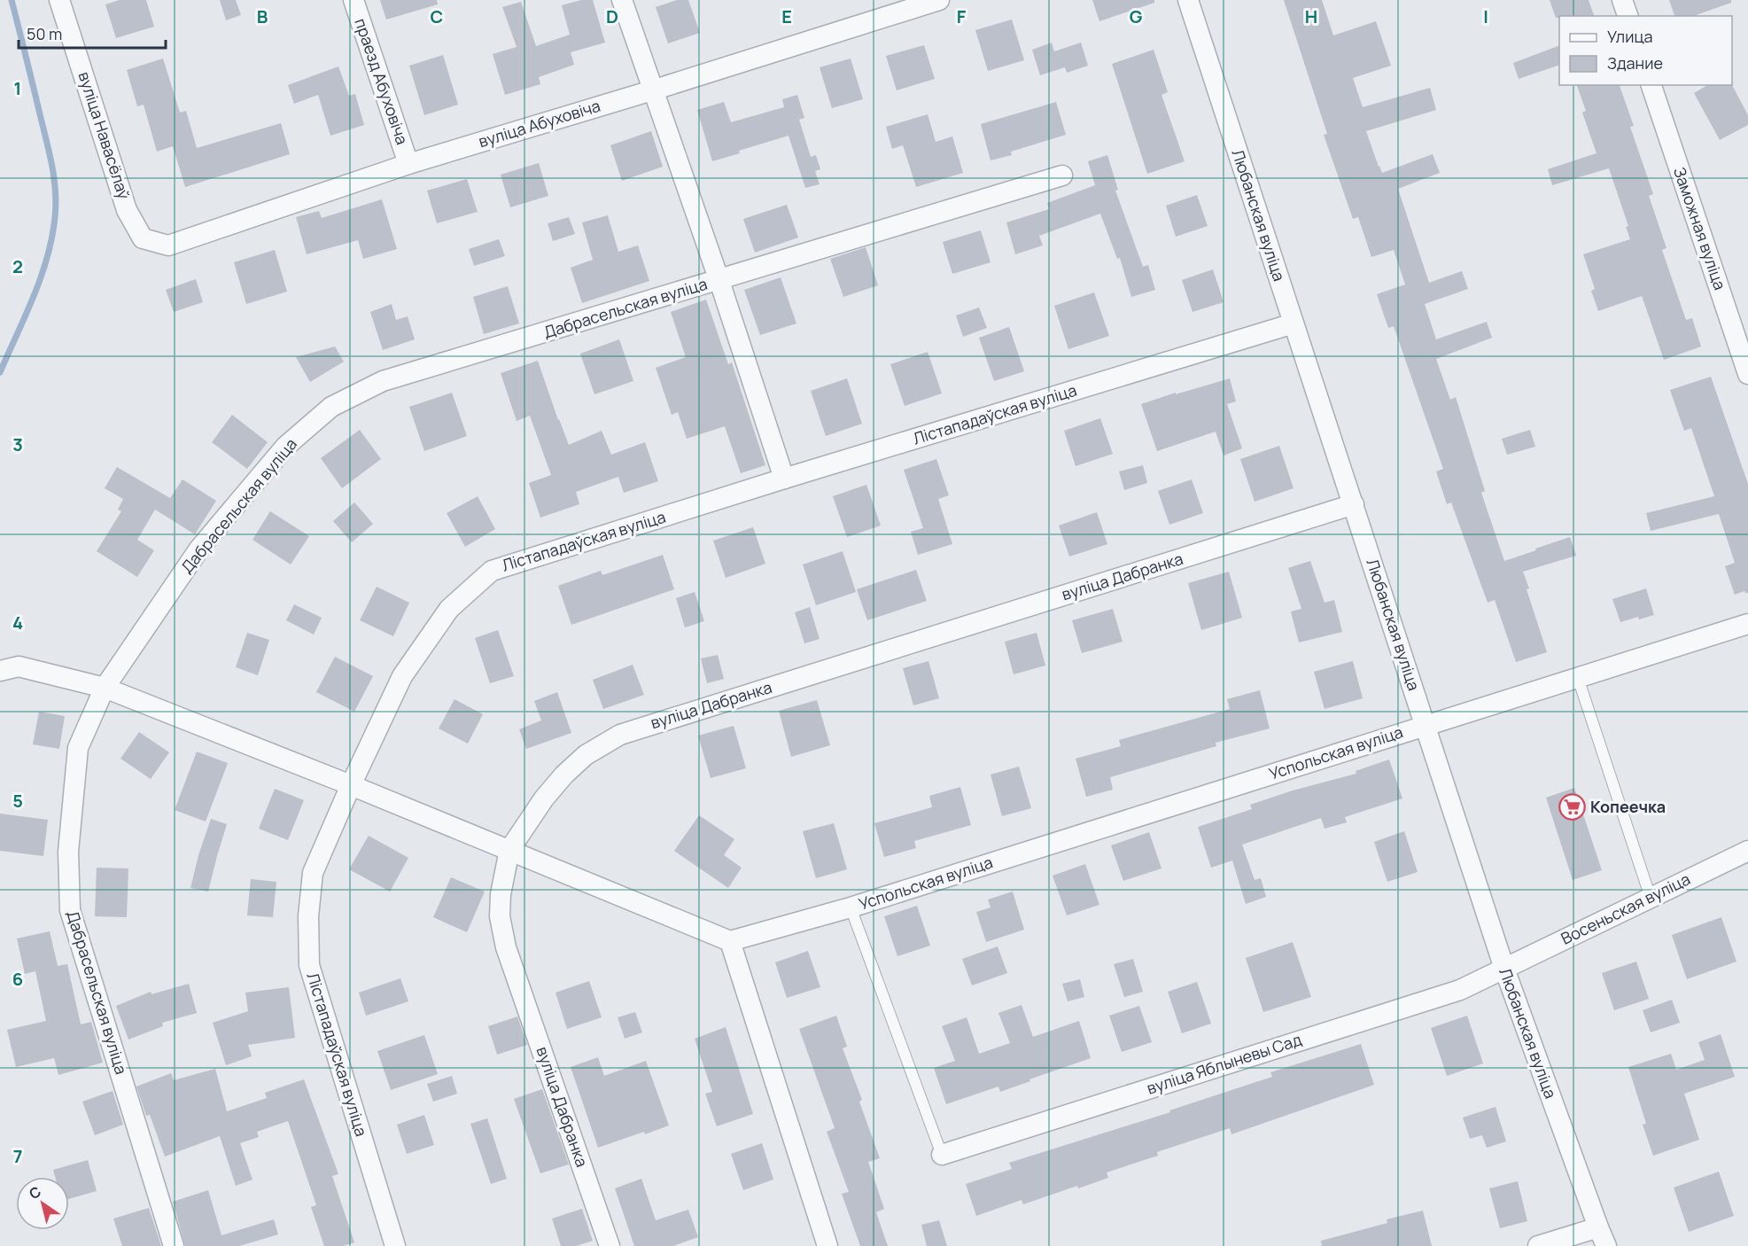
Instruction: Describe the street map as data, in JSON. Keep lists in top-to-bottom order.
{
  "streets": {
    "street": [
      "праезд Абуховіча",
      "вуліца Абуховіча",
      "вуліца Навасёлаў",
      "Любанская вуліца",
      "Заможная вуліца",
      "Дабрасельская вуліца",
      "Лістападаўская вуліца",
      "вуліца Дабранка",
      "Успольская вуліца",
      "Восеньская вуліца",
      "вуліца Яблыневы Сад"
    ]
  },
  "crossings": [
    ["праезд Абуховіча", "вуліца Абуховіча"],
    ["вуліца Абуховіча", "вуліца Навасёлаў"],
    ["Любанская вуліца", "Лістападаўская вуліца"],
    ["Любанская вуліца", "вуліца Дабранка"],
    ["Любанская вуліца", "Успольская вуліца"],
    ["Любанская вуліца", "Восеньская вуліца"],
    ["Любанская вуліца", "вуліца Яблыневы Сад"],
    ["Восеньская вуліца", "вуліца Яблыневы Сад"]
  ],
  "places": {
    "supermarket": ["Копеечка"]
  },
  "legend": ["Улица", "Здание"],
  "scale_bar": "50 m",
  "north": "top left",
  "grid": {
    "columns": [
      "B",
      "C",
      "D",
      "E",
      "F",
      "G",
      "H",
      "I"
    ],
    "rows": [
      "1",
      "2",
      "3",
      "4",
      "5",
      "6",
      "7"
    ]
  }
}
